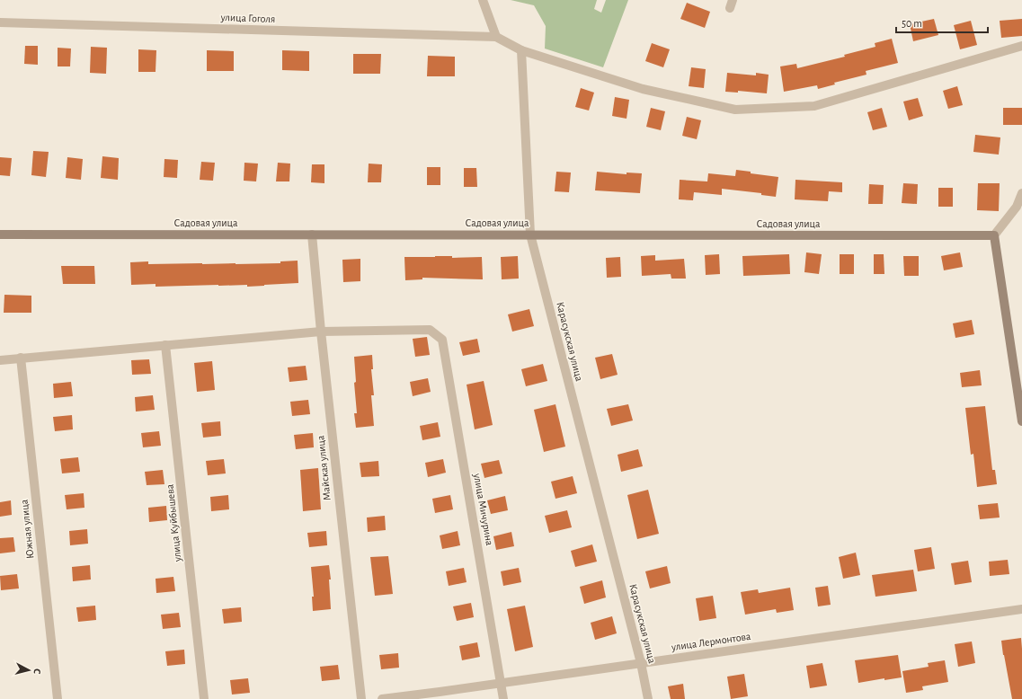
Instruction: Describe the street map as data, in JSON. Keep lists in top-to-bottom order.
{
  "streets": {
    "street": [
      "улица Гоголя",
      "Садовая улица",
      "Карасукская улица",
      "Майская улица",
      "улица Мичурина",
      "улица Куйбышева",
      "Южная улица",
      "улица Лермонтова"
    ]
  },
  "crossings": [
    ["Садовая улица", "Карасукская улица"],
    ["Садовая улица", "Майская улица"],
    ["Карасукская улица", "улица Лермонтова"],
    ["Майская улица", "улица Мичурина"],
    ["улица Мичурина", "улица Лермонтова"]
  ],
  "scale_bar": "50 m",
  "north": "right"
}
